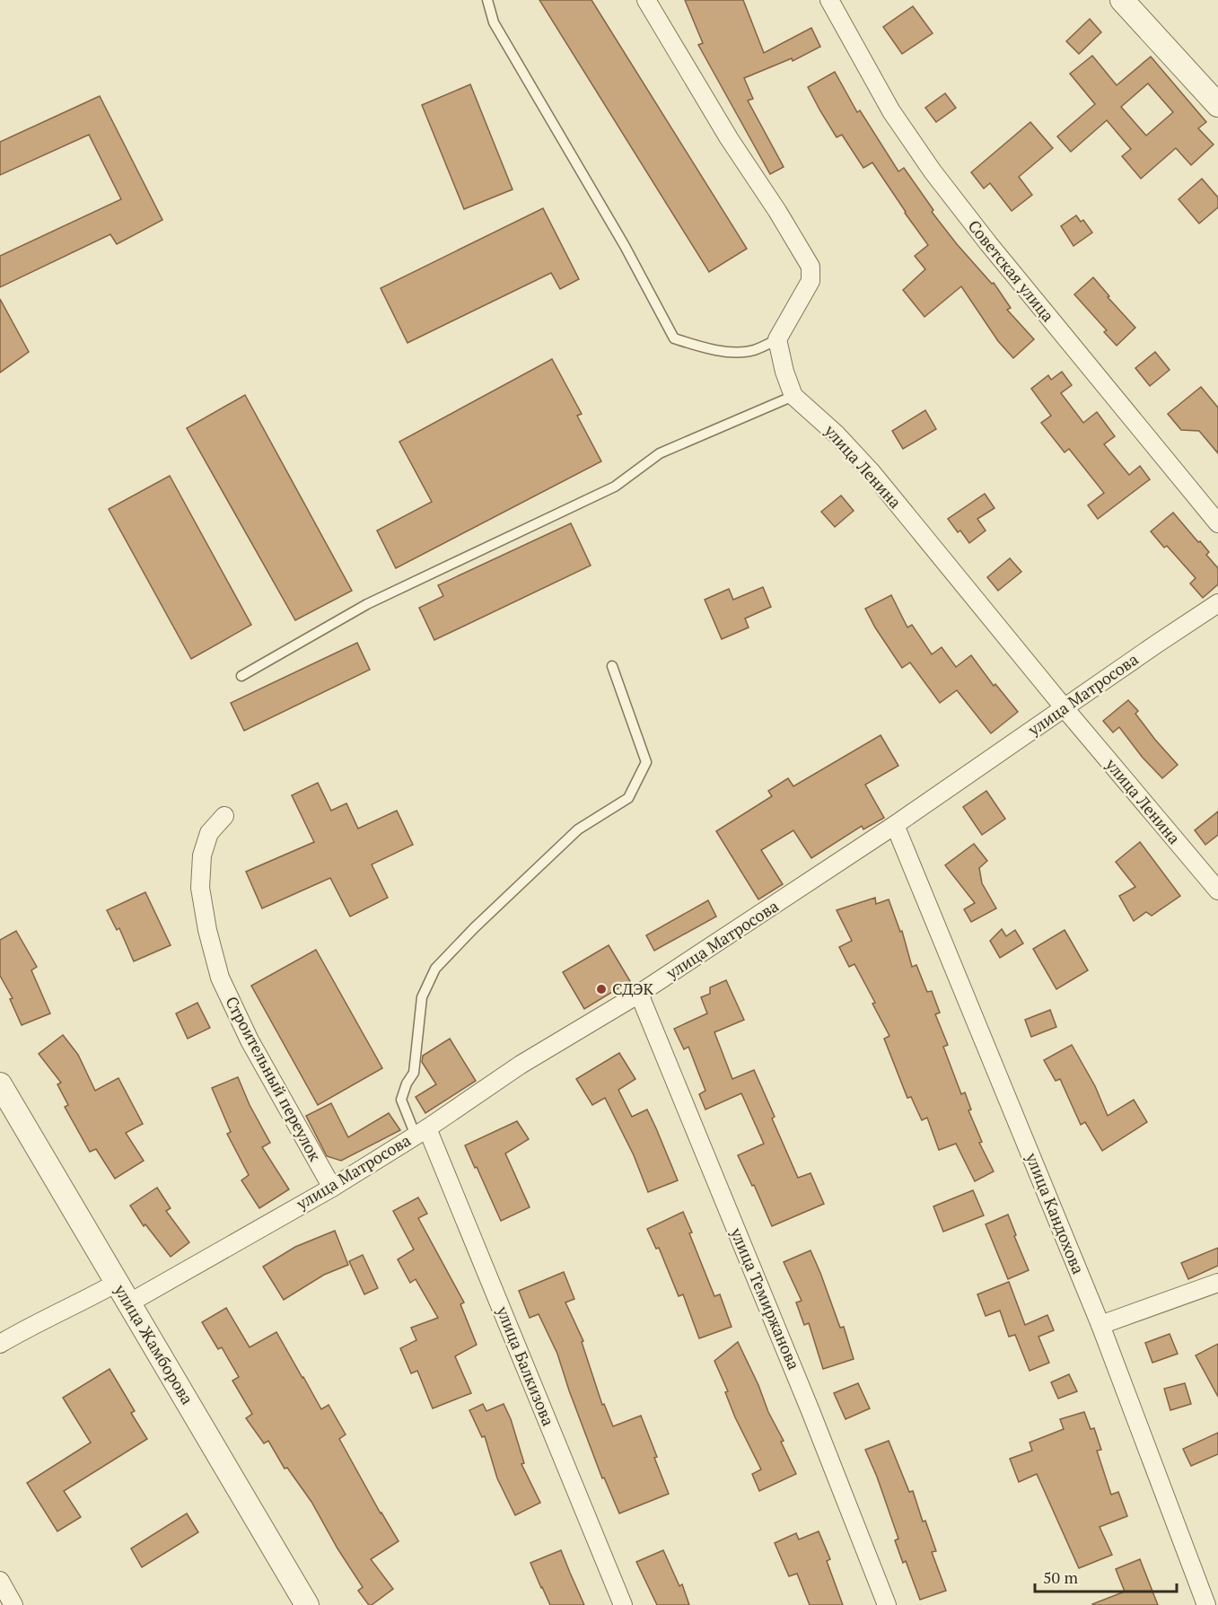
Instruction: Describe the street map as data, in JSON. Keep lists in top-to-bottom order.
{
  "streets": {
    "street": [
      "Советская улица",
      "улица Ленина",
      "улица Матросова",
      "Строительный переулок",
      "улица Кандохова",
      "улица Темиржанова",
      "улица Жамборова",
      "улица Балкизова"
    ]
  },
  "crossings": [
    ["улица Ленина", "улица Матросова"],
    ["улица Матросова", "Строительный переулок"],
    ["улица Матросова", "улица Кандохова"],
    ["улица Матросова", "улица Темиржанова"],
    ["улица Матросова", "улица Жамборова"],
    ["улица Матросова", "улица Балкизова"]
  ],
  "places": ["СДЭК"],
  "scale_bar": "50 m"
}
